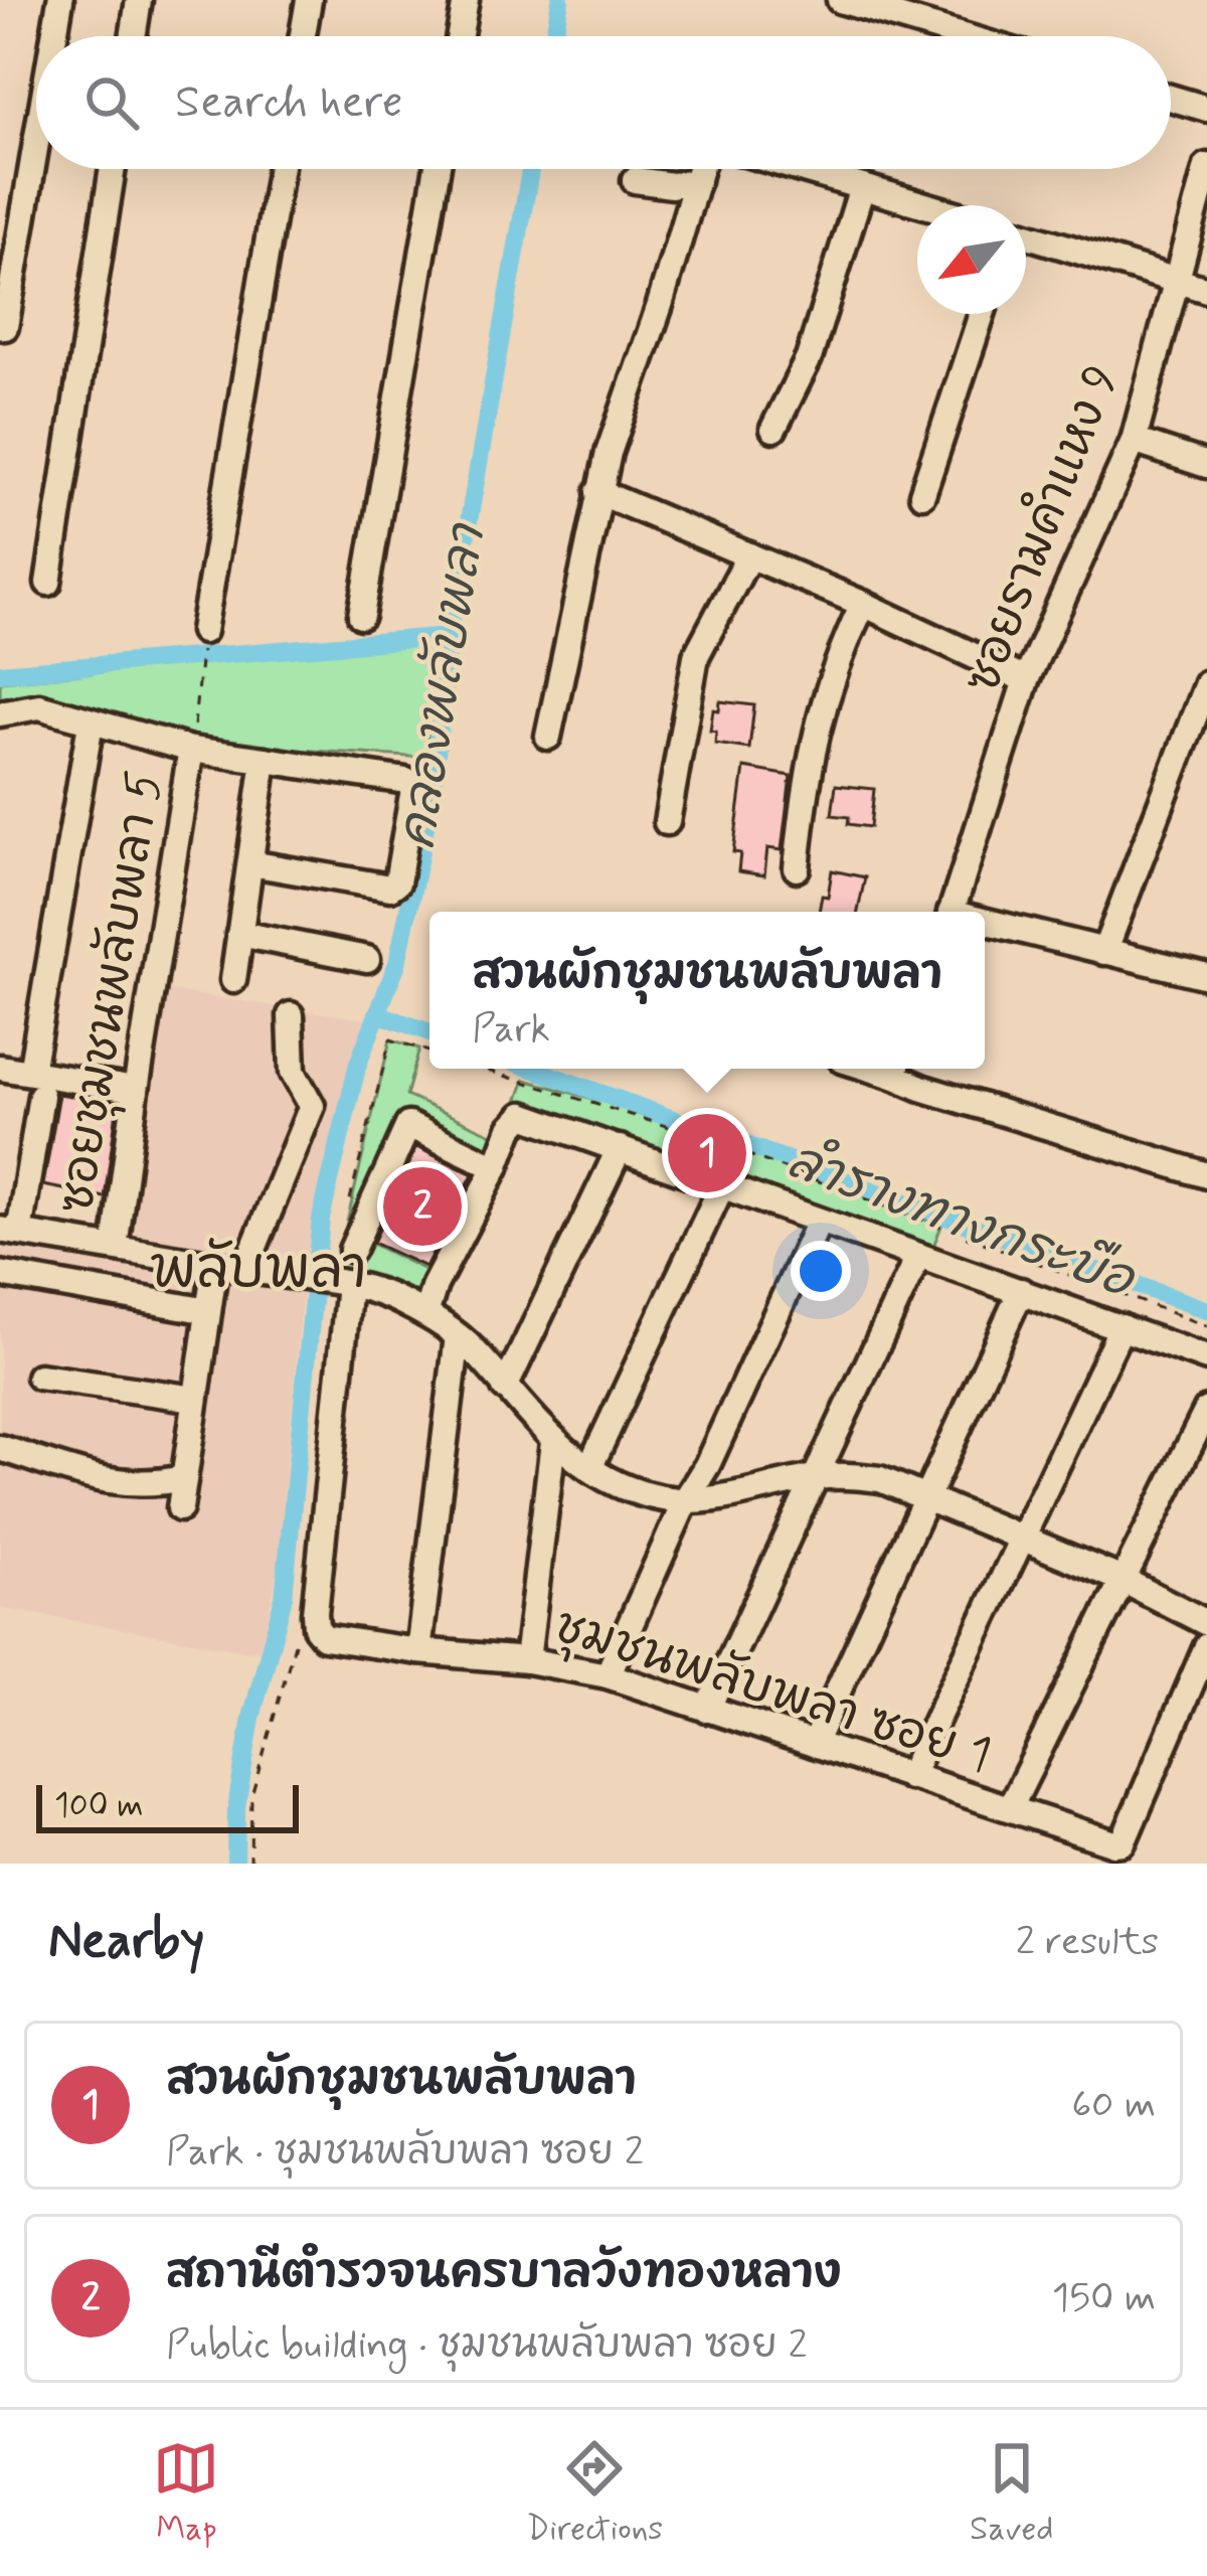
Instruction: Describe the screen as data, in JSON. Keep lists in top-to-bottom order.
{
  "streets": {
    "street": ["ซอยรามคำแหง 9", "ซอยชุมชนพลับพลา 5", "ชุมชนพลับพลา ซอย 1"]
  },
  "districts": ["พลับพลา"],
  "water": ["คลองพลับพลา", "ลำรางทางกระบือ"],
  "scale_bar": "100 m",
  "north": "bottom left",
  "page": {
    "search": "Search here",
    "popup": ["สวนผักชุมชนพลับพลา", "Park"],
    "pins": ["1", "2"],
    "scale": "100 m",
    "heading": ["Nearby", "2 results"],
    "list": [
      {
        "mark": "1",
        "name": "สวนผักชุมชนพลับพลา",
        "note": "Park · ชุมชนพลับพลา ซอย 2",
        "value": "60 m"
      },
      {
        "mark": "2",
        "name": "สถานีตำรวจนครบาลวังทองหลาง",
        "note": "Public building · ชุมชนพลับพลา ซอย 2",
        "value": "150 m"
      }
    ],
    "nav": ["Map", "Directions", "Saved"]
  }
}
